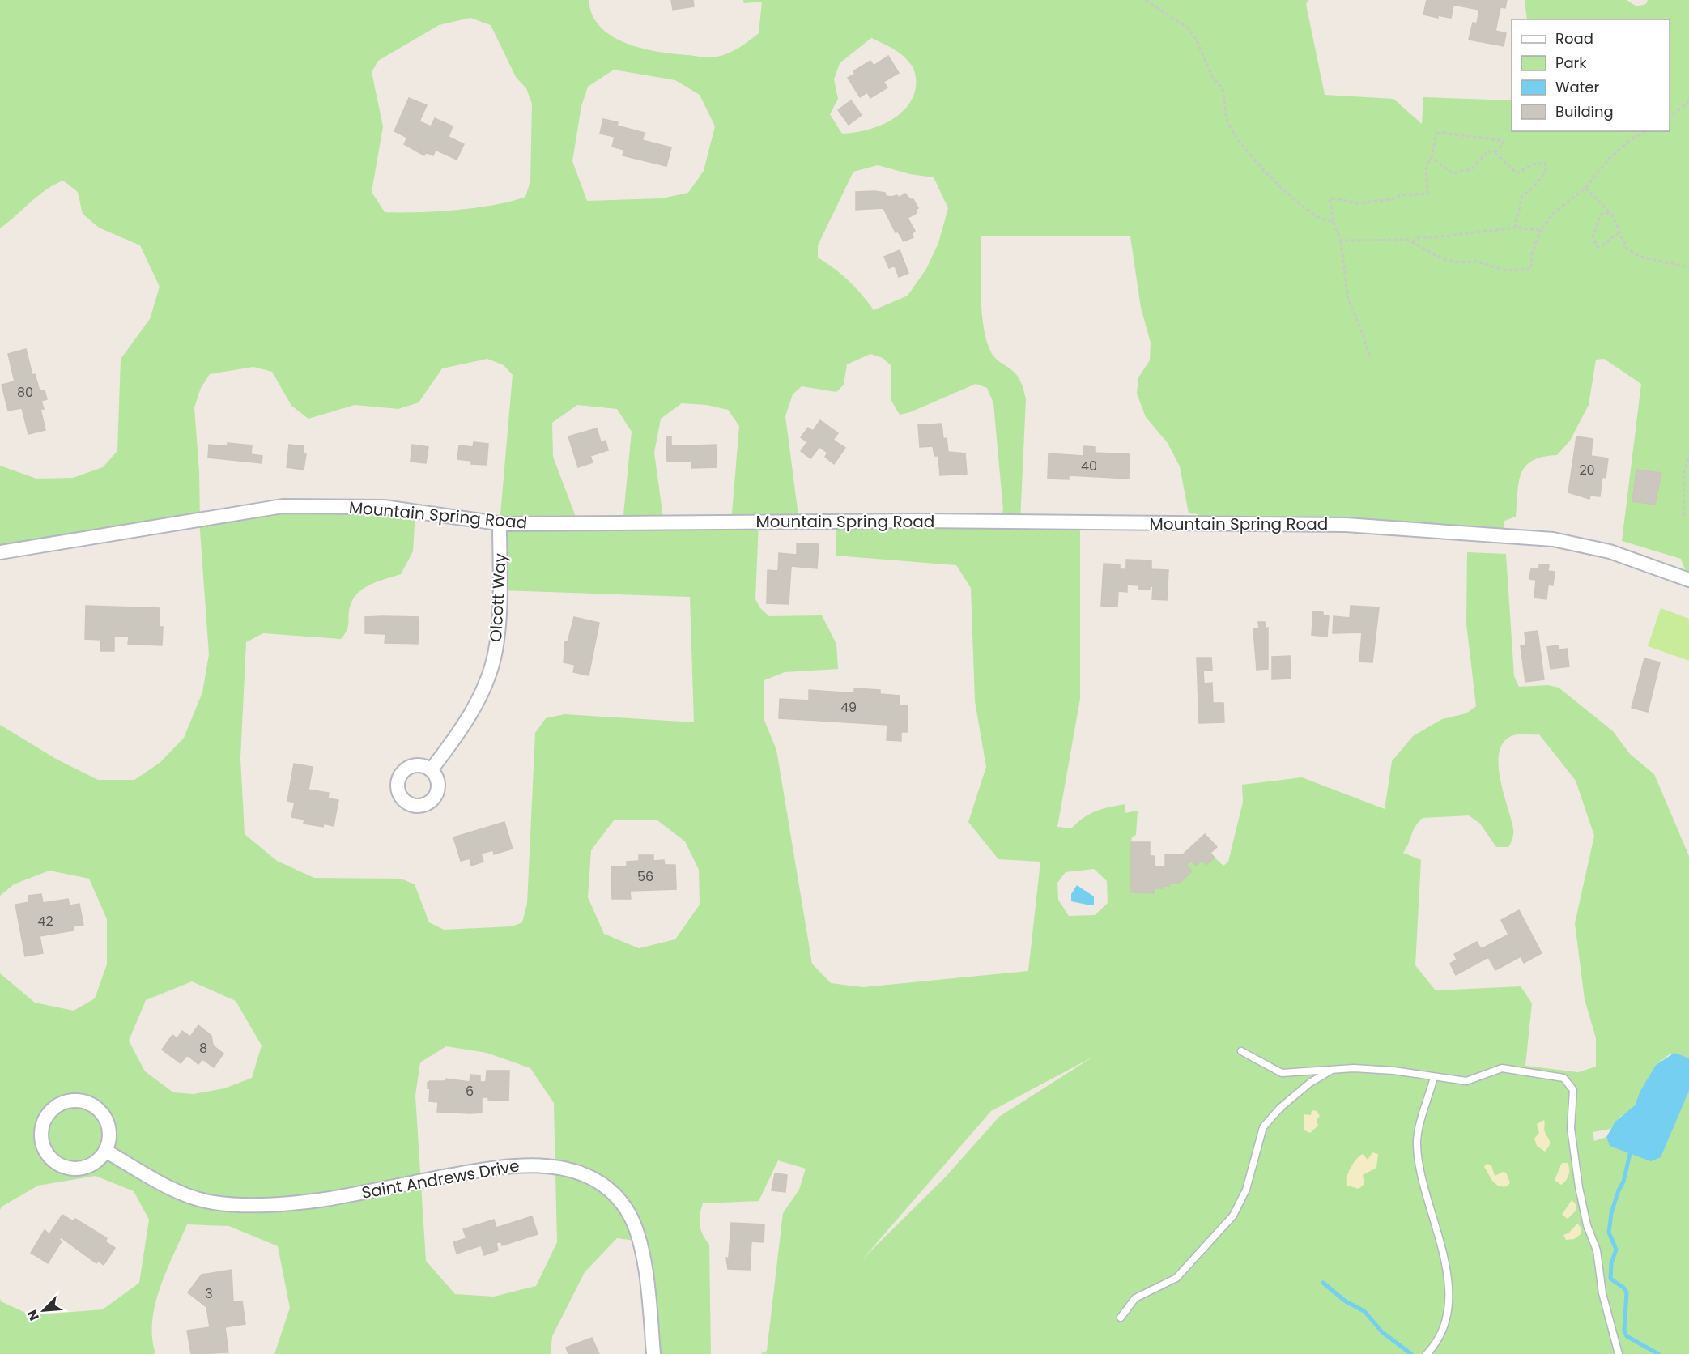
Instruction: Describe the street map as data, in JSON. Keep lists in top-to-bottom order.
{
  "streets": {
    "street": ["Mountain Spring Road", "Olcott Way", "Saint Andrews Drive"]
  },
  "crossings": [
    ["Mountain Spring Road", "Olcott Way"]
  ],
  "house_numbers": [
    "80",
    "40",
    "20",
    "49",
    "56",
    "42",
    "8",
    "6",
    "3"
  ],
  "legend": [
    "Road",
    "Park",
    "Water",
    "Building"
  ],
  "north": "bottom left"
}
